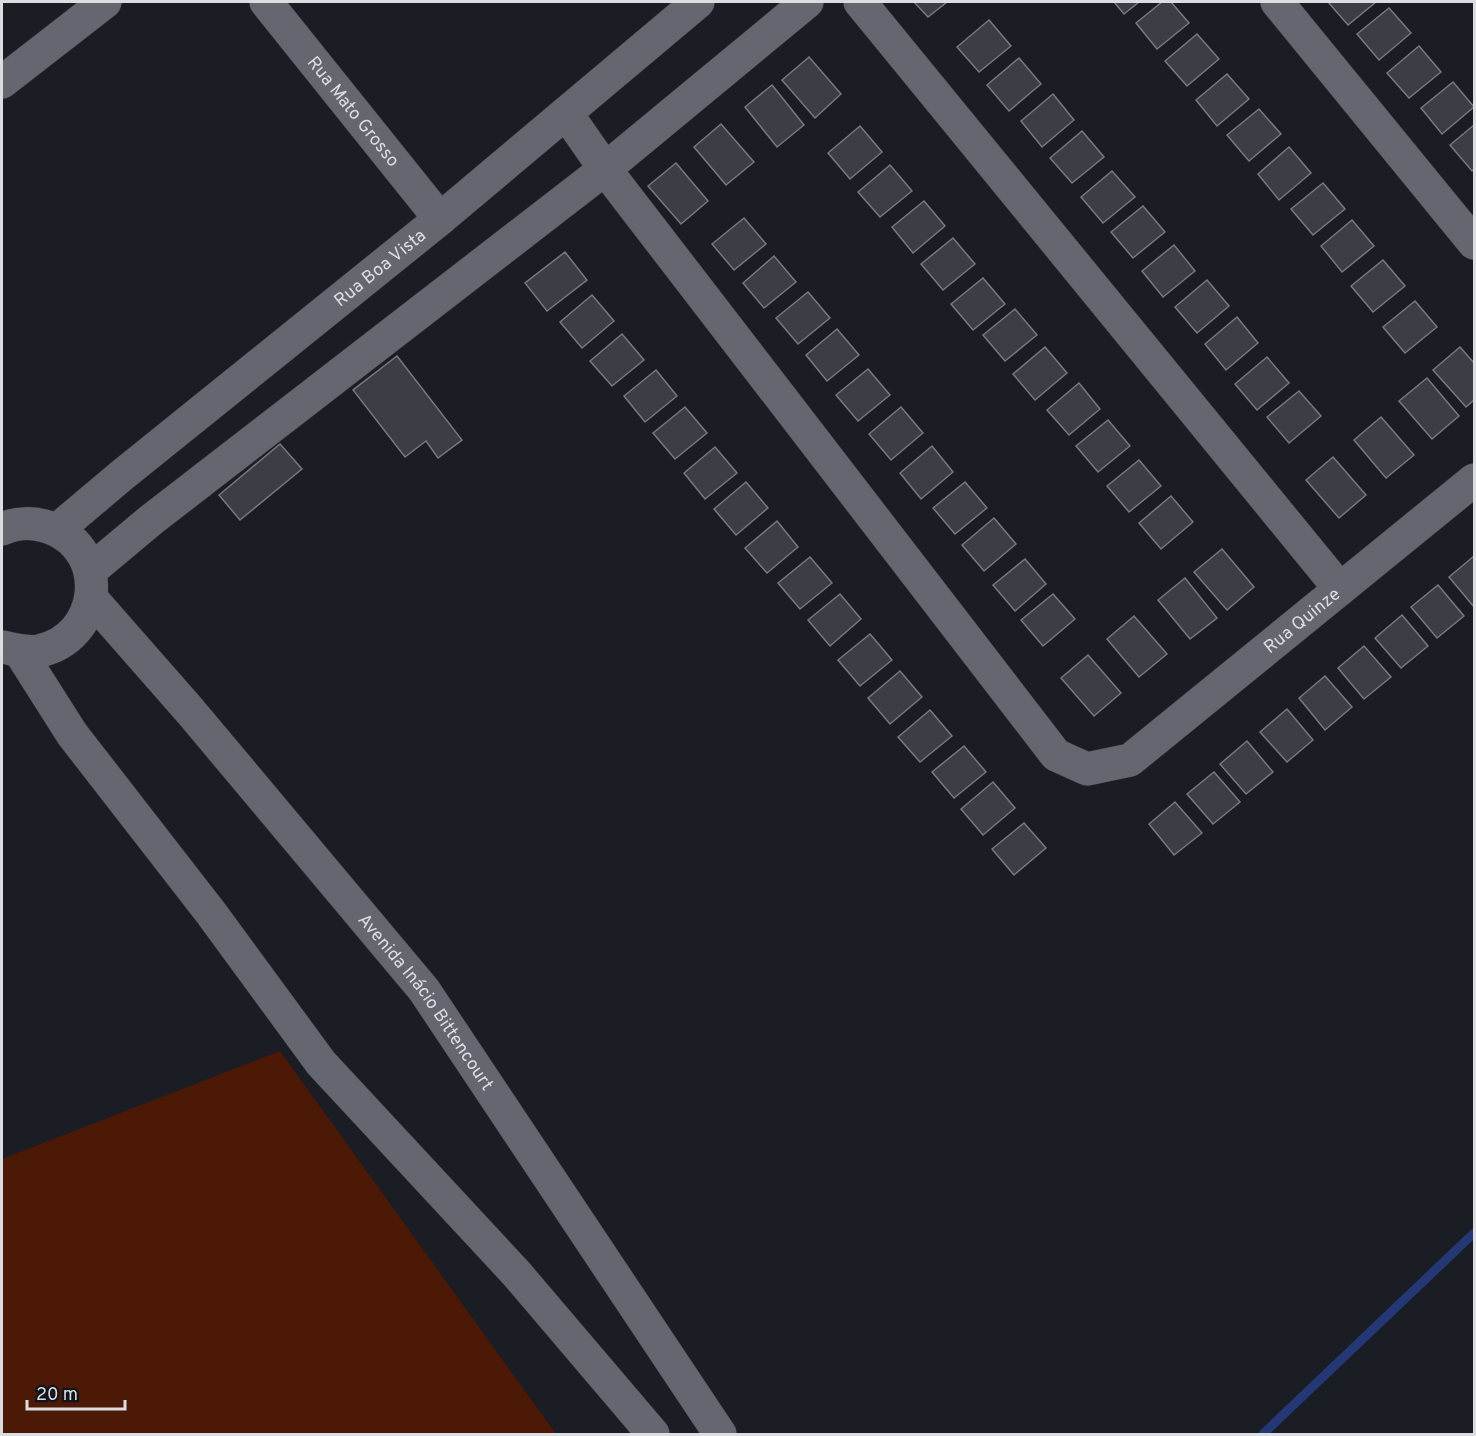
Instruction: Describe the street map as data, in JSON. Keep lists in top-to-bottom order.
{
  "streets": {
    "street": [
      "Rua Mato Grosso",
      "Rua Boa Vista",
      "Rua Quinze",
      "Avenida Inácio Bittencourt"
    ]
  },
  "crossings": [
    ["Rua Mato Grosso", "Rua Boa Vista"],
    ["Rua Boa Vista", "Avenida Inácio Bittencourt"]
  ],
  "scale_bar": "20 m"
}
